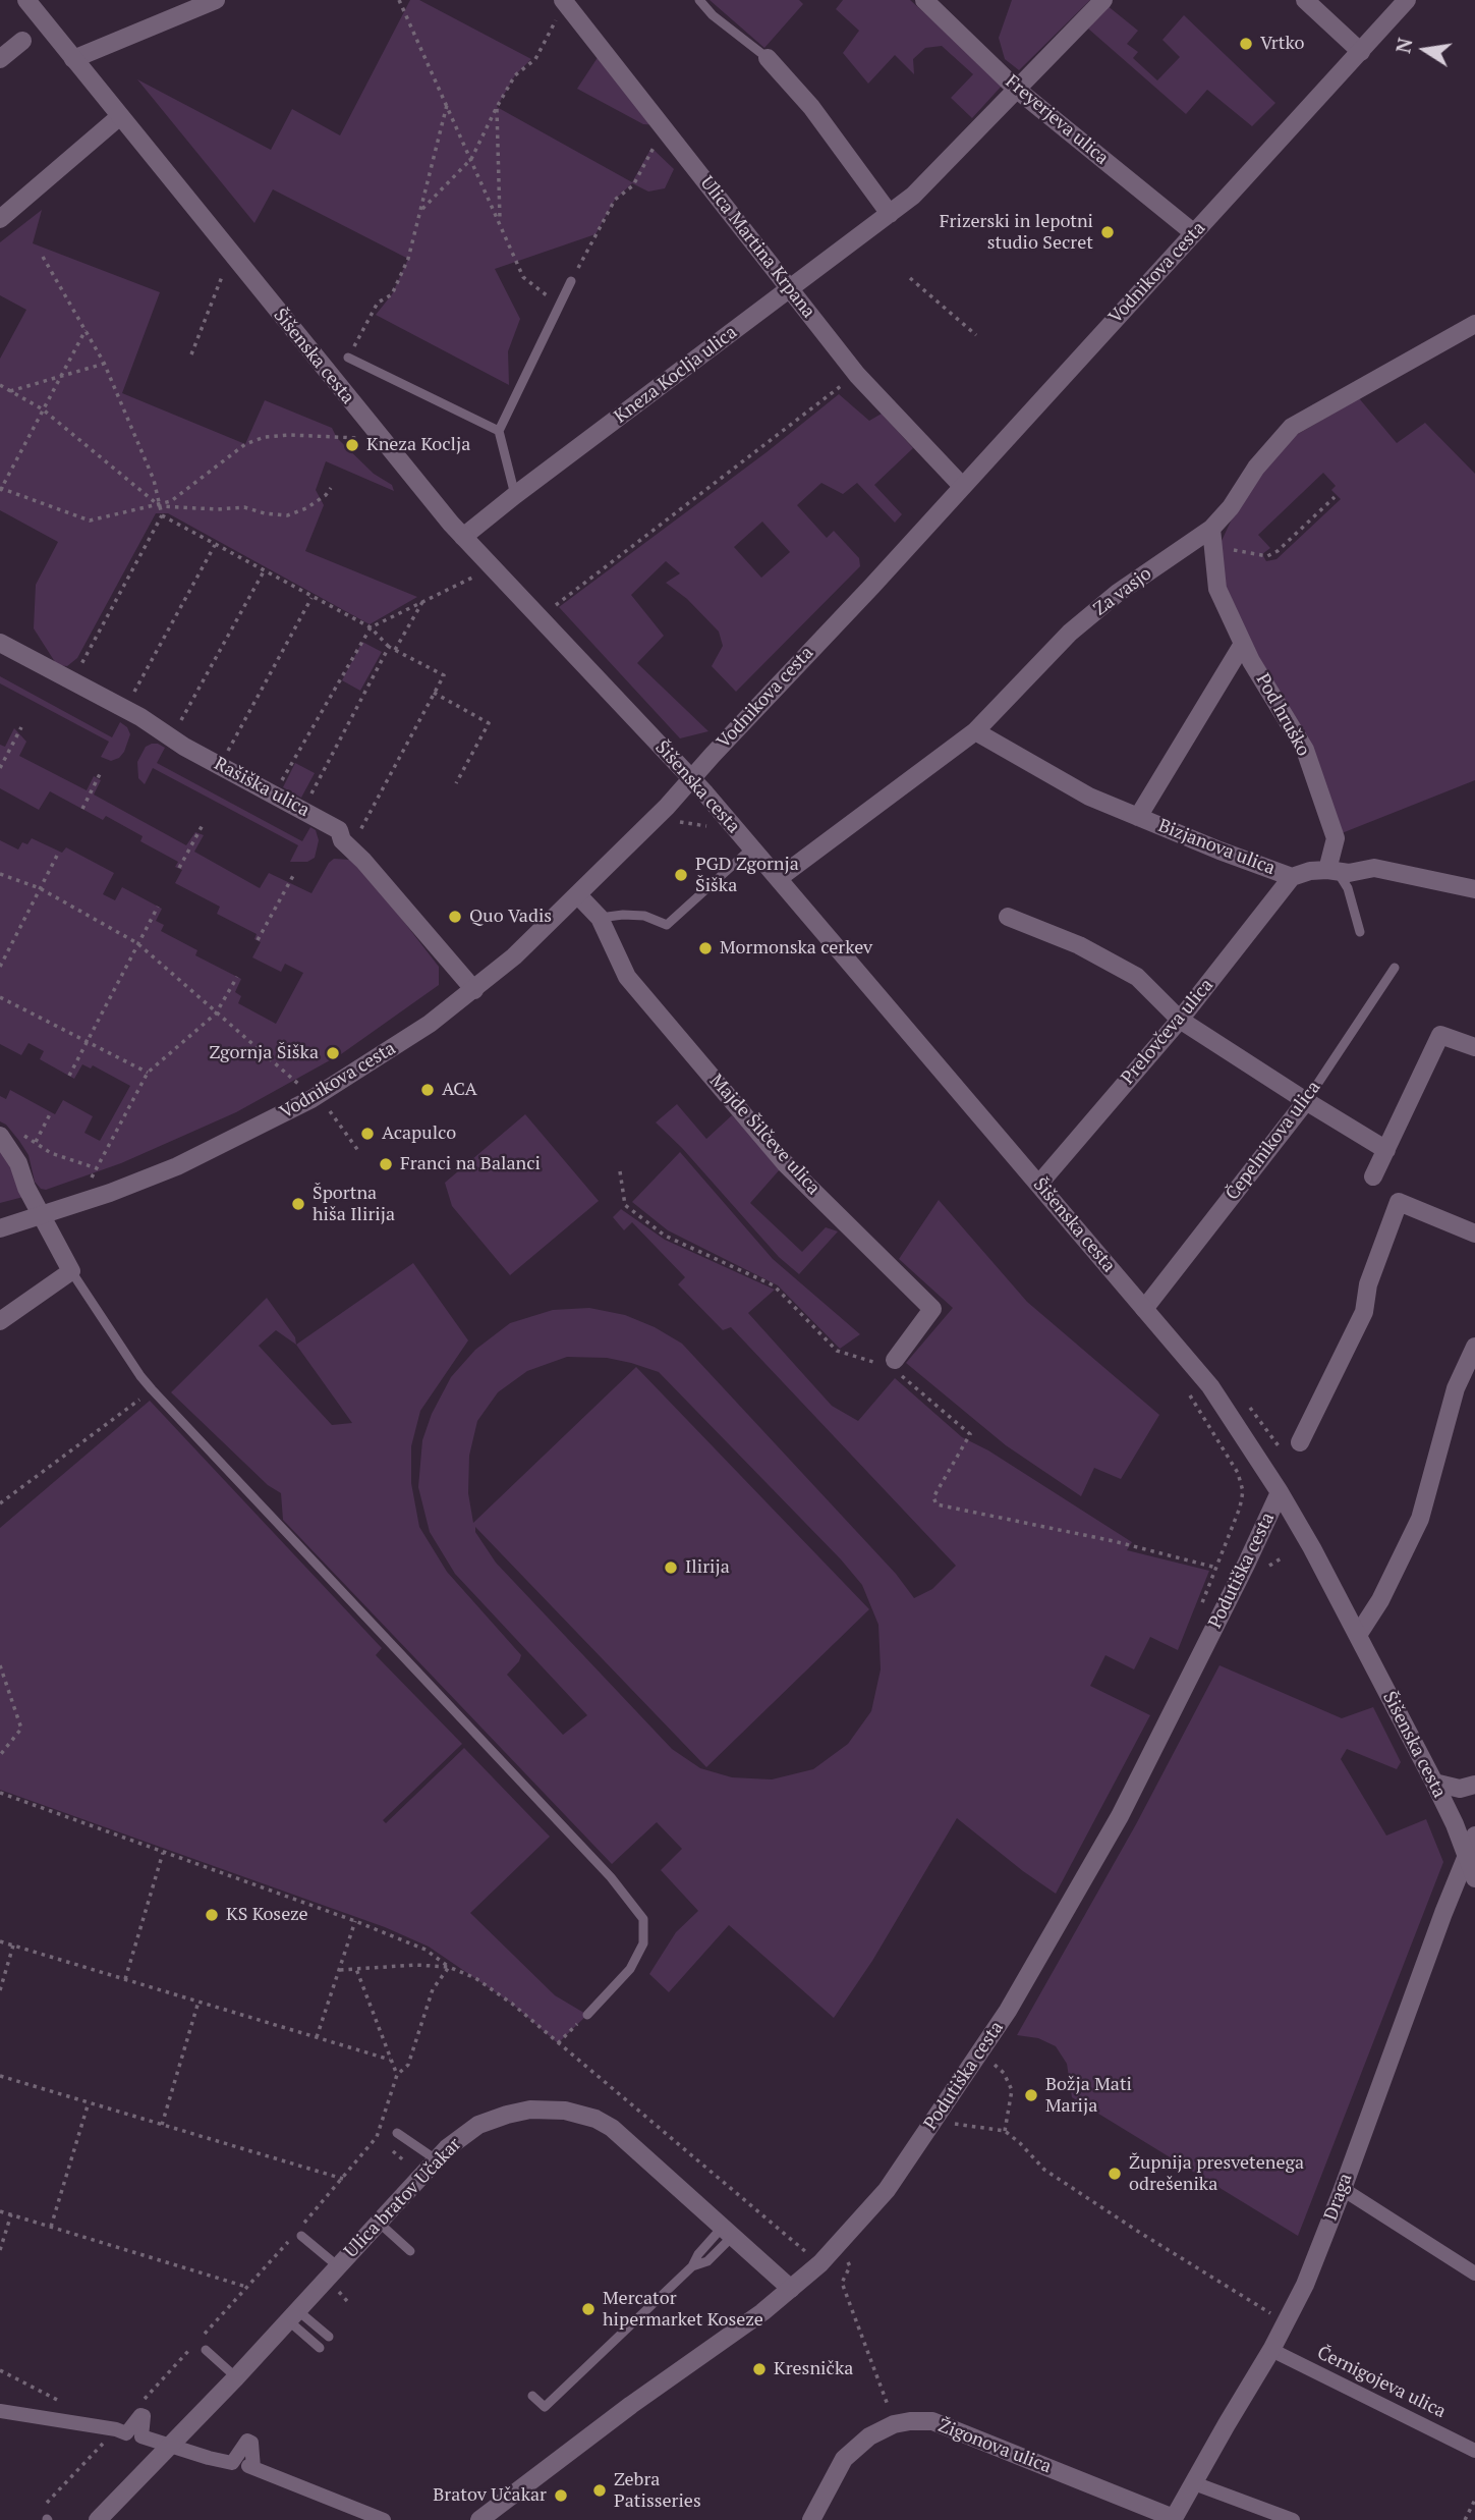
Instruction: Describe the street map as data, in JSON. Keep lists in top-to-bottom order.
{
  "streets": {
    "street": [
      "Freyerjeva ulica",
      "Ulica Martina Krpana",
      "Vodnikova cesta",
      "Šišenska cesta",
      "Kneza Koclja ulica",
      "Za vasjo",
      "Pod hruško",
      "Rašiška ulica",
      "Bizjanova ulica",
      "Prelovčeva ulica",
      "Majde Šilčeve ulica",
      "Čepelnikova ulica",
      "Podutiška cesta",
      "Draga",
      "Ulica bratov Učakar",
      "Černigojeva ulica",
      "Žigonova ulica"
    ]
  },
  "crossings": [
    ["Freyerjeva ulica", "Vodnikova cesta"],
    ["Freyerjeva ulica", "Kneza Koclja ulica"],
    ["Ulica Martina Krpana", "Vodnikova cesta"],
    ["Ulica Martina Krpana", "Kneza Koclja ulica"],
    ["Vodnikova cesta", "Šišenska cesta"],
    ["Vodnikova cesta", "Rašiška ulica"],
    ["Vodnikova cesta", "Majde Šilčeve ulica"],
    ["Šišenska cesta", "Kneza Koclja ulica"],
    ["Šišenska cesta", "Za vasjo"],
    ["Šišenska cesta", "Prelovčeva ulica"],
    ["Šišenska cesta", "Čepelnikova ulica"],
    ["Šišenska cesta", "Podutiška cesta"],
    ["Šišenska cesta", "Draga"],
    ["Za vasjo", "Pod hruško"],
    ["Za vasjo", "Bizjanova ulica"],
    ["Pod hruško", "Bizjanova ulica"],
    ["Bizjanova ulica", "Prelovčeva ulica"],
    ["Podutiška cesta", "Ulica bratov Učakar"],
    ["Draga", "Černigojeva ulica"],
    ["Draga", "Žigonova ulica"]
  ],
  "places": [
    "Vrtko",
    "Frizerski in lepotni studio Secret",
    "Kneza Koclja",
    "PGD Zgornja Šiška",
    "Quo Vadis",
    "Mormonska cerkev",
    "Zgornja Šiška",
    "ACA",
    "Acapulco",
    "Franci na Balanci",
    "Športna hiša Ilirija",
    "Ilirija",
    "KS Koseze",
    "Božja Mati Marija",
    "Župnija presvetenega odrešenika",
    "Mercator hipermarket Koseze",
    "Kresnička",
    "Zebra Patisseries",
    "Bratov Učakar"
  ],
  "north": "left"
}
